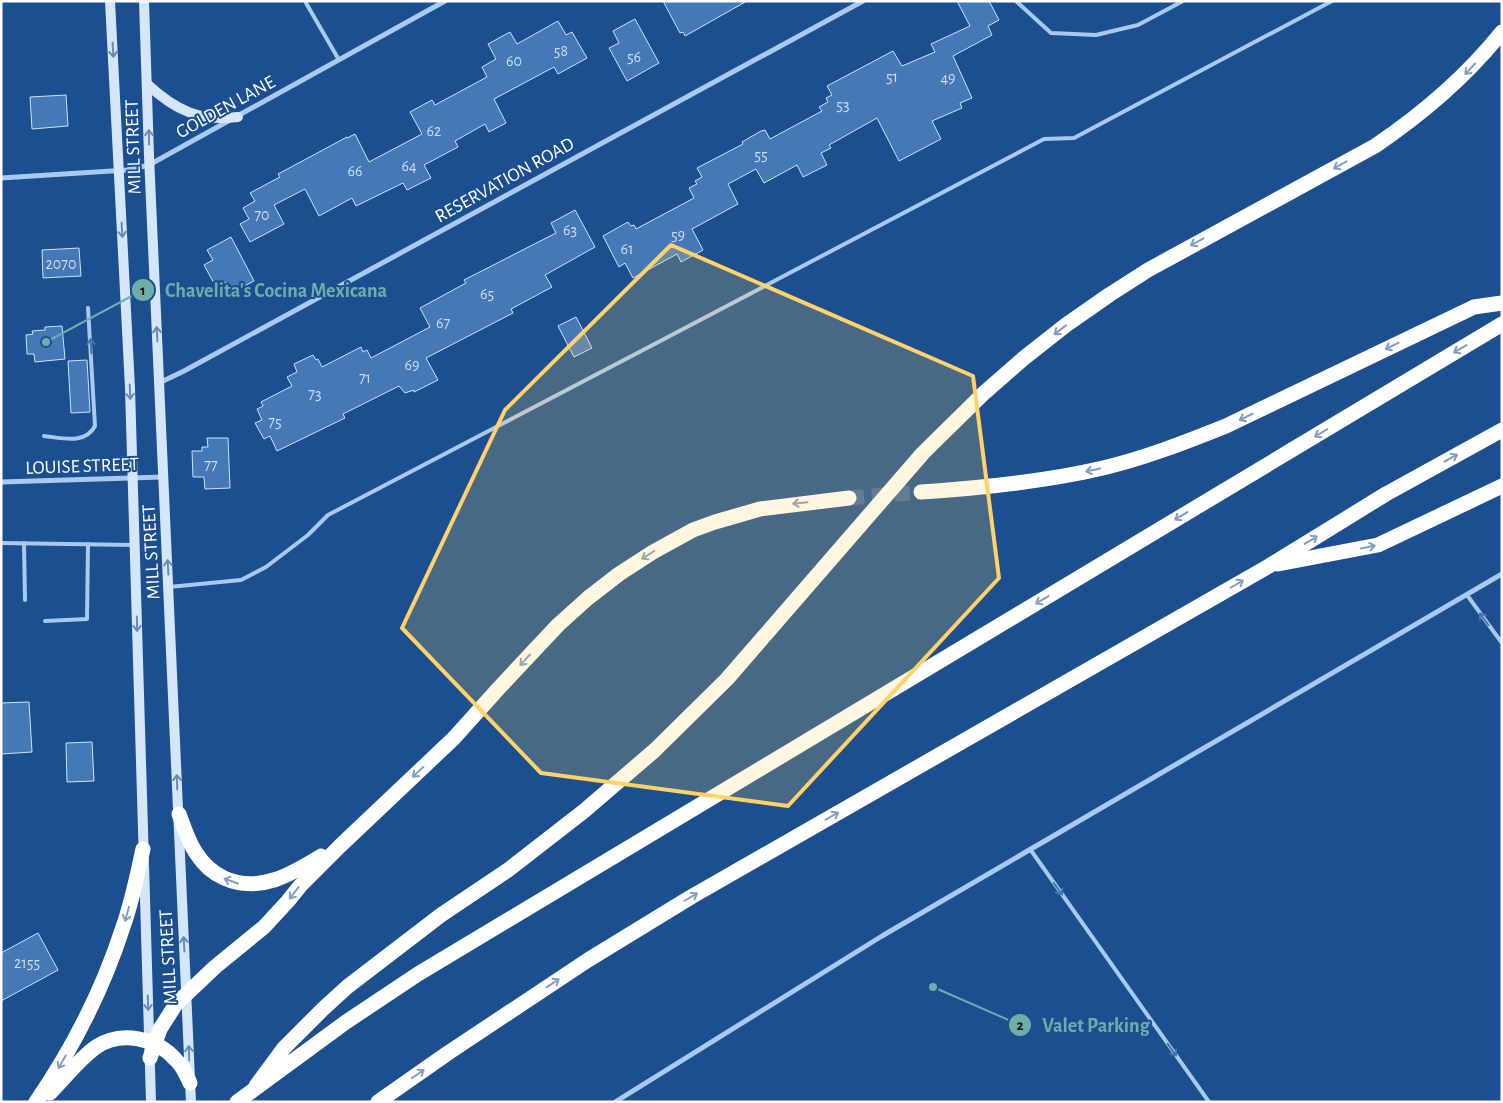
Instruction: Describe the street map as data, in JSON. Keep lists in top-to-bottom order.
{
  "streets": {
    "main road": ["MILL STREET"],
    "street": ["GOLDEN LANE", "RESERVATION ROAD", "LOUISE STREET"]
  },
  "crossings": [
    ["GOLDEN LANE", "MILL STREET"],
    ["MILL STREET", "RESERVATION ROAD"],
    ["MILL STREET", "LOUISE STREET"]
  ],
  "places": ["Chavelita's Cocina Mexicana", "Valet Parking"],
  "house_numbers": [
    "58",
    "56",
    "60",
    "51",
    "49",
    "53",
    "62",
    "55",
    "64",
    "66",
    "70",
    "63",
    "59",
    "61",
    "2070",
    "65",
    "67",
    "69",
    "71",
    "73",
    "75",
    "77",
    "2155"
  ]
}
